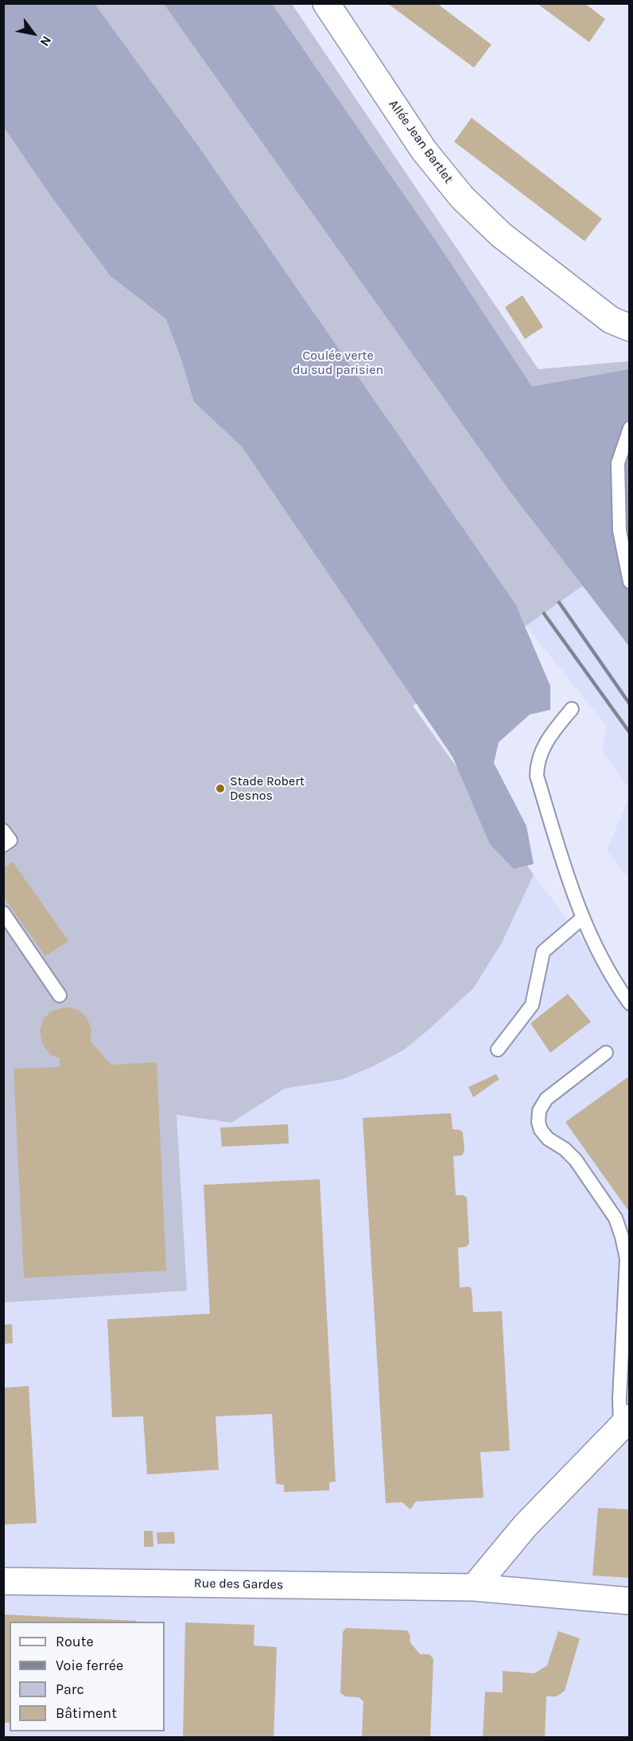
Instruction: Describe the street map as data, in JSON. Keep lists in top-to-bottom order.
{
  "streets": {
    "street": ["Allée Jean Bartlet", "Rue des Gardes"]
  },
  "parks": ["Coulée verte du sud parisien"],
  "places": ["Stade Robert Desnos"],
  "legend": [
    "Route",
    "Voie ferrée",
    "Parc",
    "Bâtiment"
  ],
  "north": "bottom right"
}
